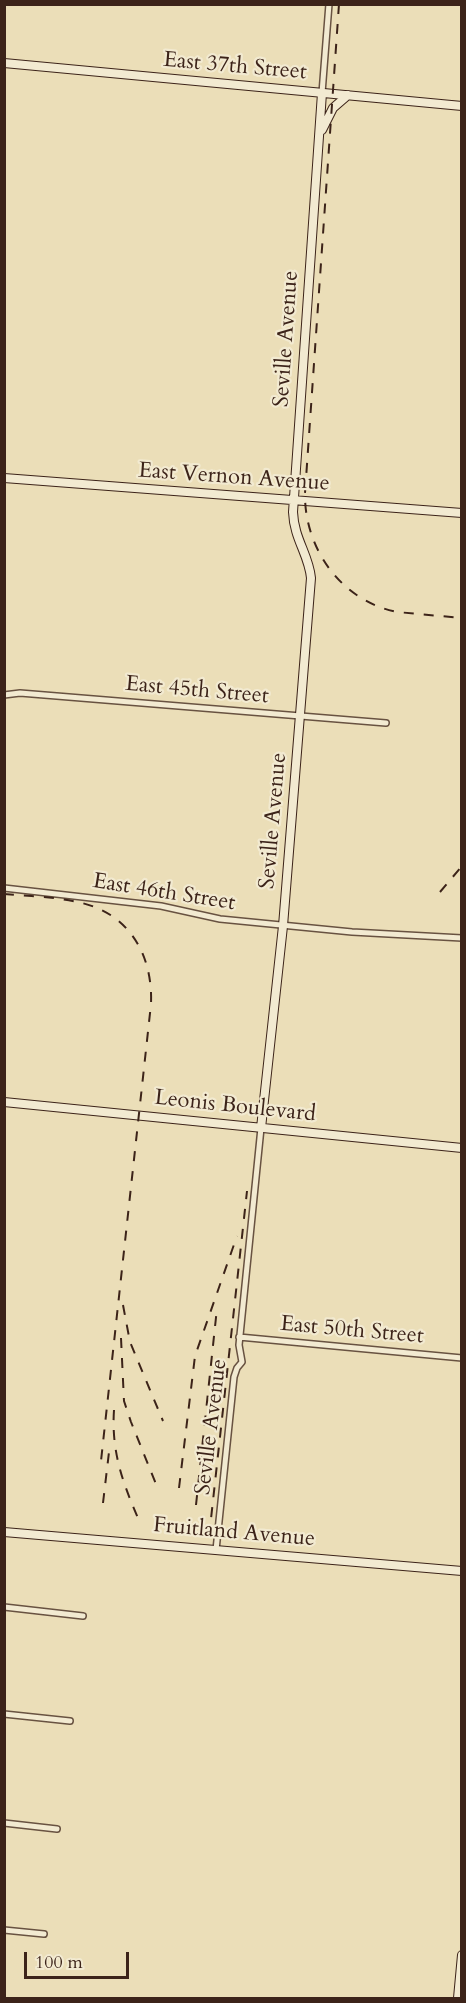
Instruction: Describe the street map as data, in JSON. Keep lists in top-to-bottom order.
{
  "streets": {
    "street": [
      "East 37th Street",
      "Seville Avenue",
      "East Vernon Avenue",
      "East 45th Street",
      "East 46th Street",
      "Leonis Boulevard",
      "East 50th Street",
      "Fruitland Avenue"
    ]
  },
  "crossings": [
    ["East 37th Street", "Seville Avenue"],
    ["Seville Avenue", "East Vernon Avenue"],
    ["Seville Avenue", "East 45th Street"],
    ["Seville Avenue", "East 46th Street"],
    ["Seville Avenue", "Leonis Boulevard"],
    ["Seville Avenue", "East 50th Street"],
    ["Seville Avenue", "Fruitland Avenue"]
  ],
  "scale_bar": "100 m"
}
